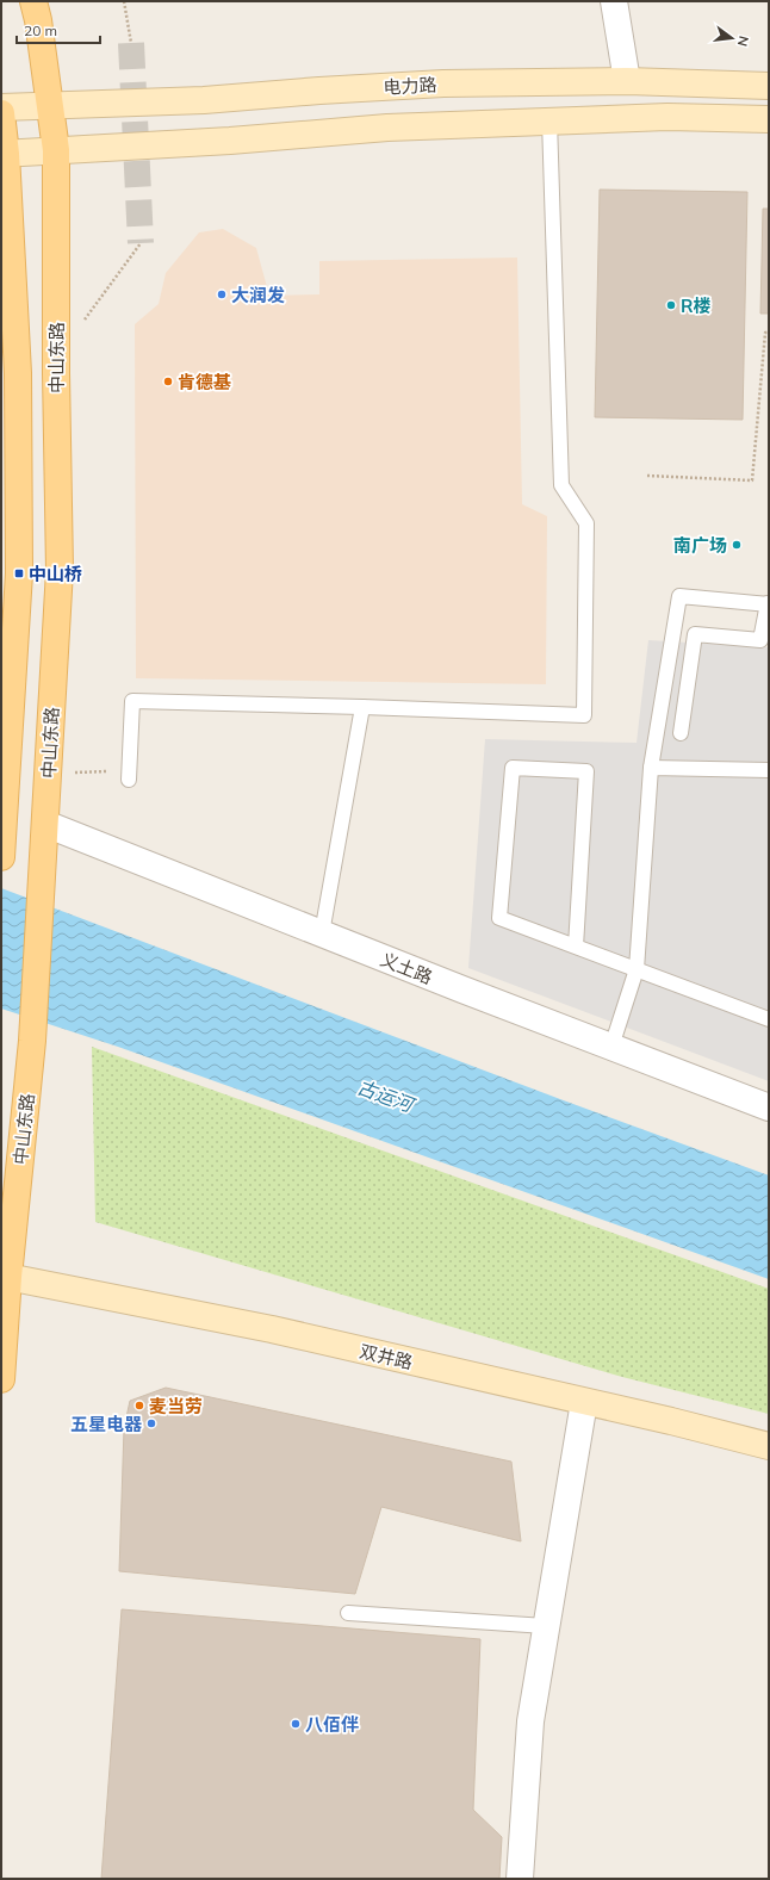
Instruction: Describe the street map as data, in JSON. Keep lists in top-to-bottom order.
{
  "streets": {
    "main road": ["电力路", "中山东路", "双井路"],
    "street": ["义土路"]
  },
  "crossings": [
    ["电力路", "中山东路"],
    ["中山东路", "义土路"],
    ["中山东路", "双井路"]
  ],
  "water": ["古运河"],
  "places": {
    "other": [
      "大润发",
      "R楼",
      "肯德基",
      "南广场",
      "麦当劳",
      "五星电器",
      "八佰伴"
    ],
    "transit": ["中山桥"]
  },
  "scale_bar": "20 m",
  "north": "right"
}
